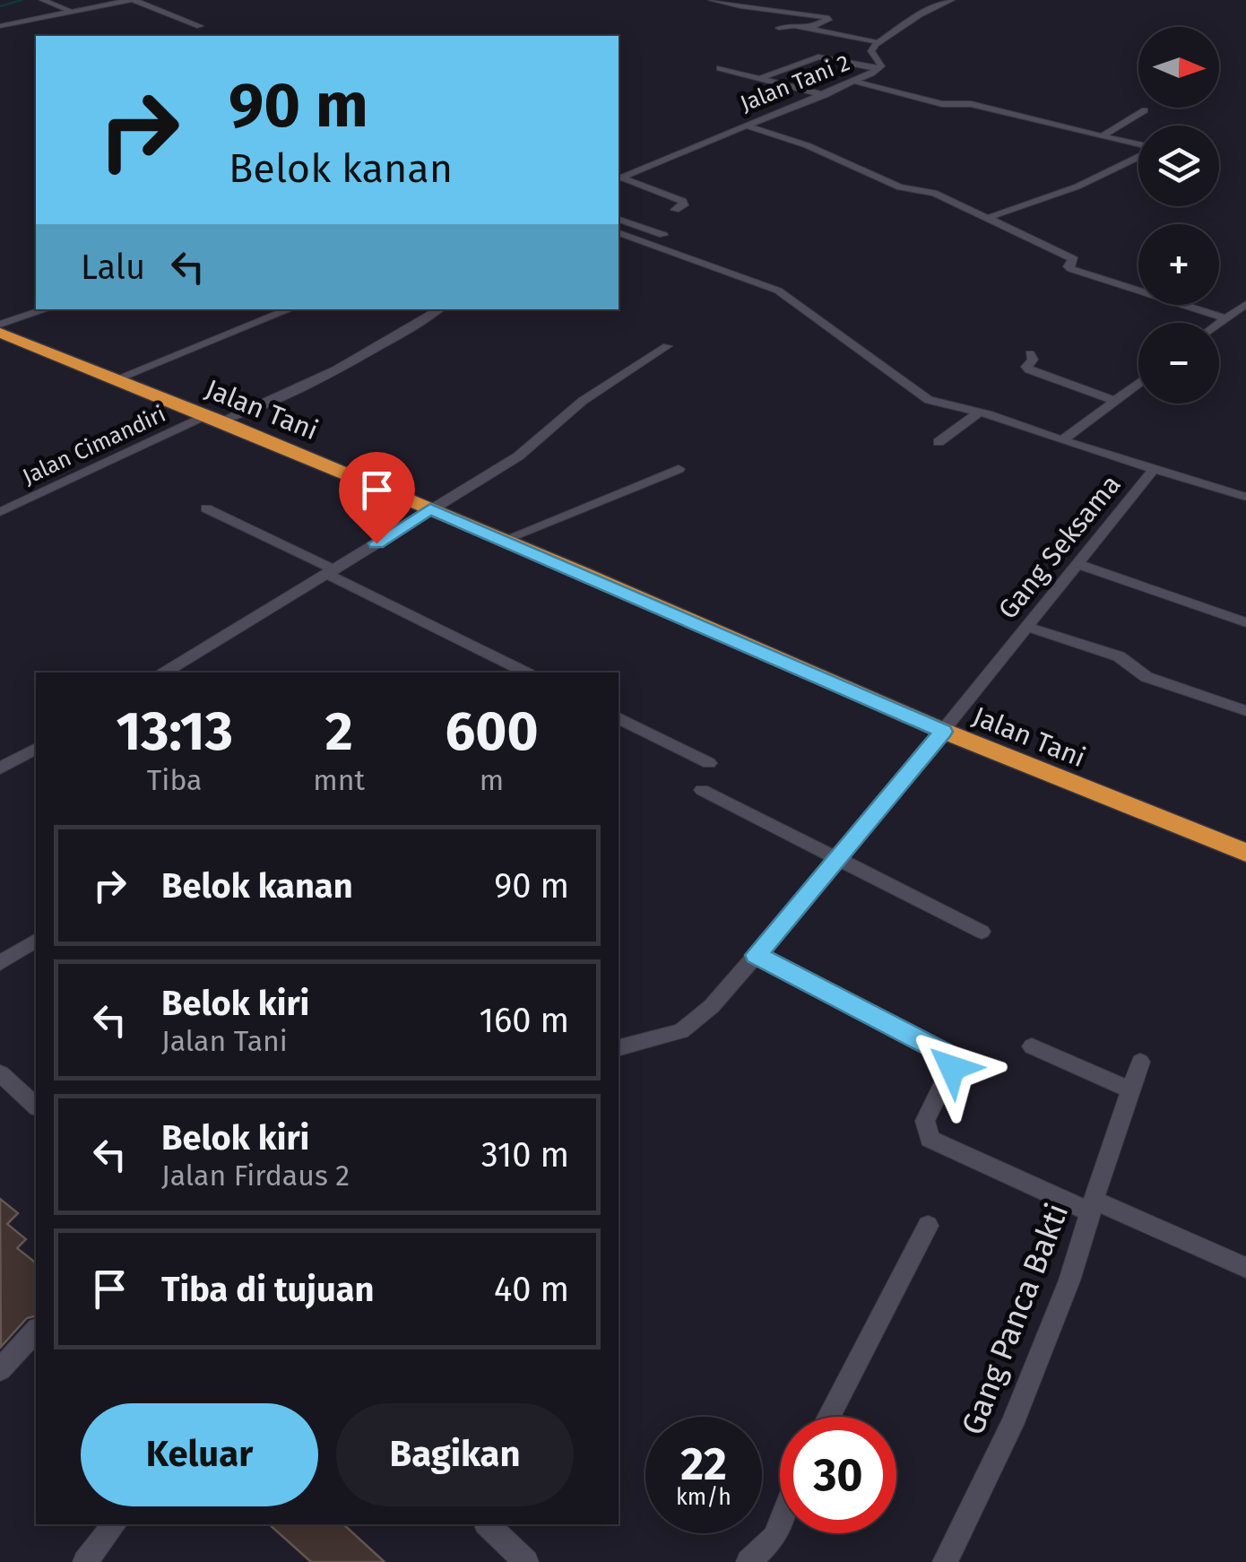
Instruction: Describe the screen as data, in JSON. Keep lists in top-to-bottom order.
{
  "streets": {
    "highway": ["Jalan Tani"],
    "street": [
      "Jalan Tani 2",
      "Jalan Cimandiri",
      "Gang Seksama",
      "Gang Panca Bakti"
    ]
  },
  "crossings": [
    ["Jalan Tani", "Jalan Cimandiri"],
    ["Jalan Tani", "Gang Seksama"]
  ],
  "north": "right",
  "page": {
    "map_buttons": ["+", "−"],
    "turn": ["90 m", "Belok kanan"],
    "then": "Lalu",
    "eta": [
      "13:13",
      "Tiba",
      "2",
      "mnt",
      "600",
      "m"
    ],
    "list": [
      {
        "name": "Belok kanan",
        "value": "90 m"
      },
      {
        "name": "Belok kiri",
        "note": "Jalan Tani",
        "value": "160 m"
      },
      {
        "name": "Belok kiri",
        "note": "Jalan Firdaus 2",
        "value": "310 m"
      },
      {
        "name": "Tiba di tujuan",
        "value": "40 m"
      }
    ],
    "buttons": ["Keluar", "Bagikan"],
    "speed": "22 km/h",
    "limit": "30"
  }
}
